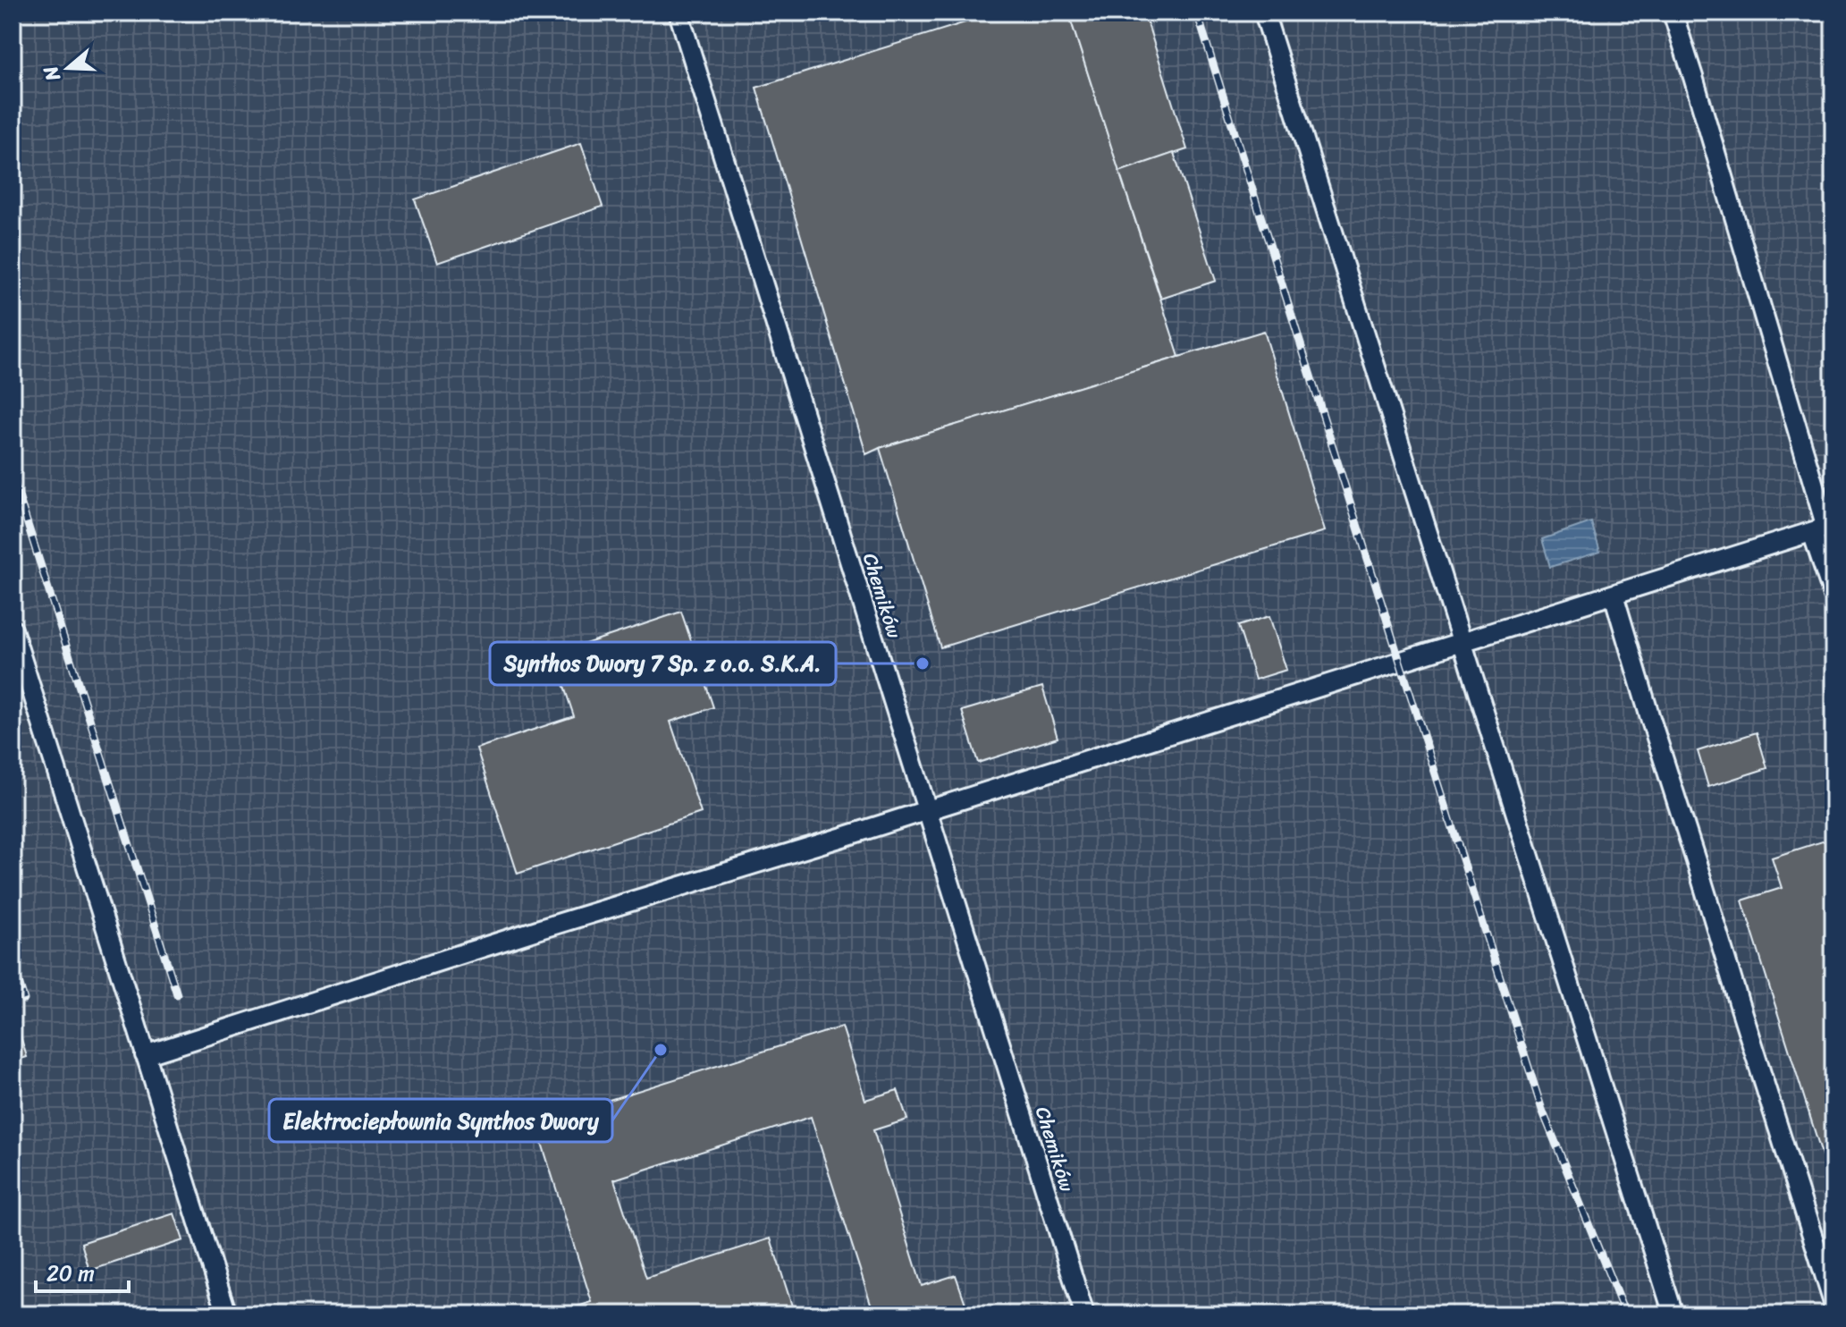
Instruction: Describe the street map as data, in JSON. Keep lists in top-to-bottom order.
{
  "streets": {
    "lane": ["Chemików"]
  },
  "places": ["Synthos Dwory 7 Sp. z o.o. S.K.A.", "Elektrociepłownia Synthos Dwory"],
  "scale_bar": "20 m",
  "north": "left"
}
